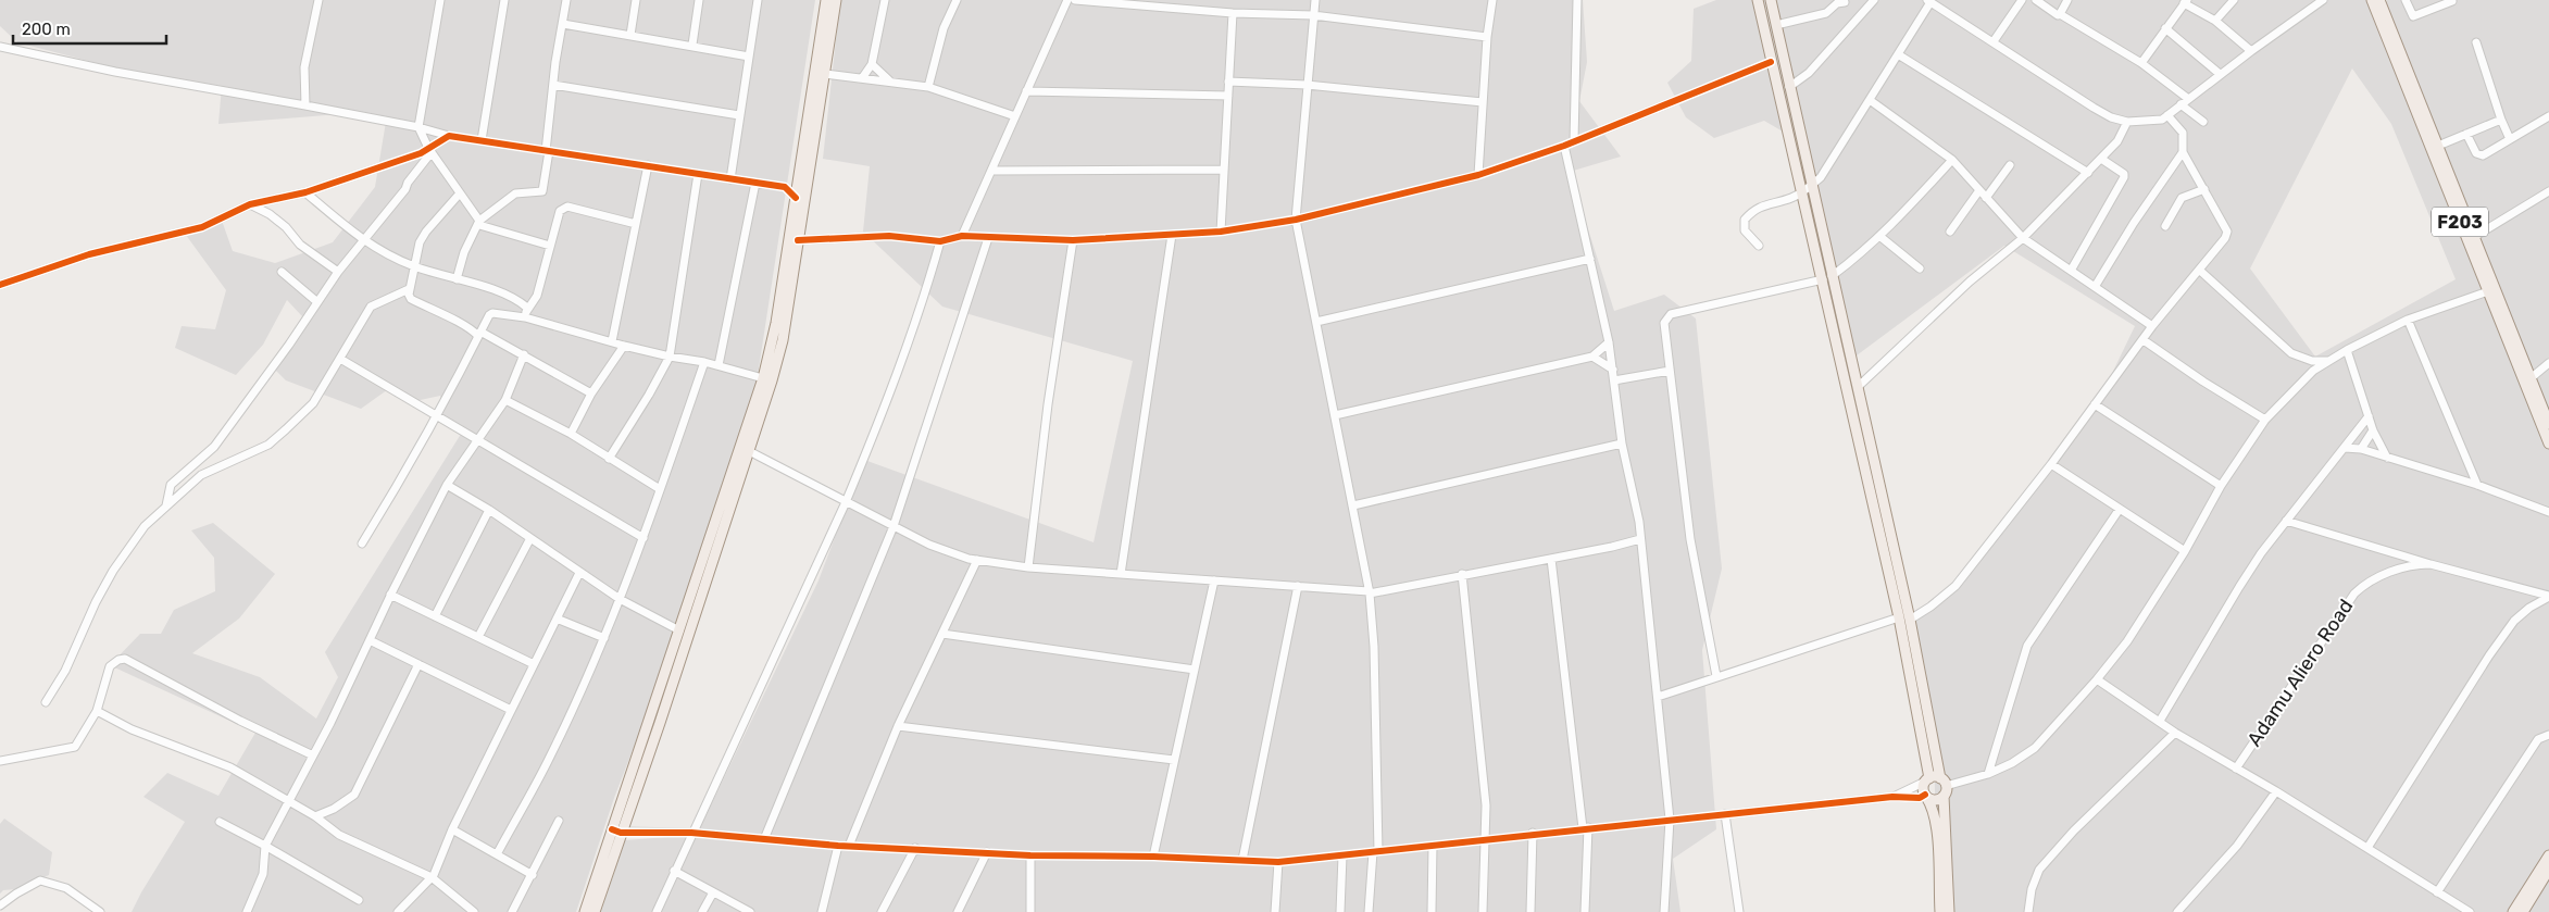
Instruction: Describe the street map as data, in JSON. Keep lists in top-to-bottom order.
{
  "streets": {
    "main road": ["F203"],
    "street": ["Adamu Aliero Road"]
  },
  "scale_bar": "200 m"
}
